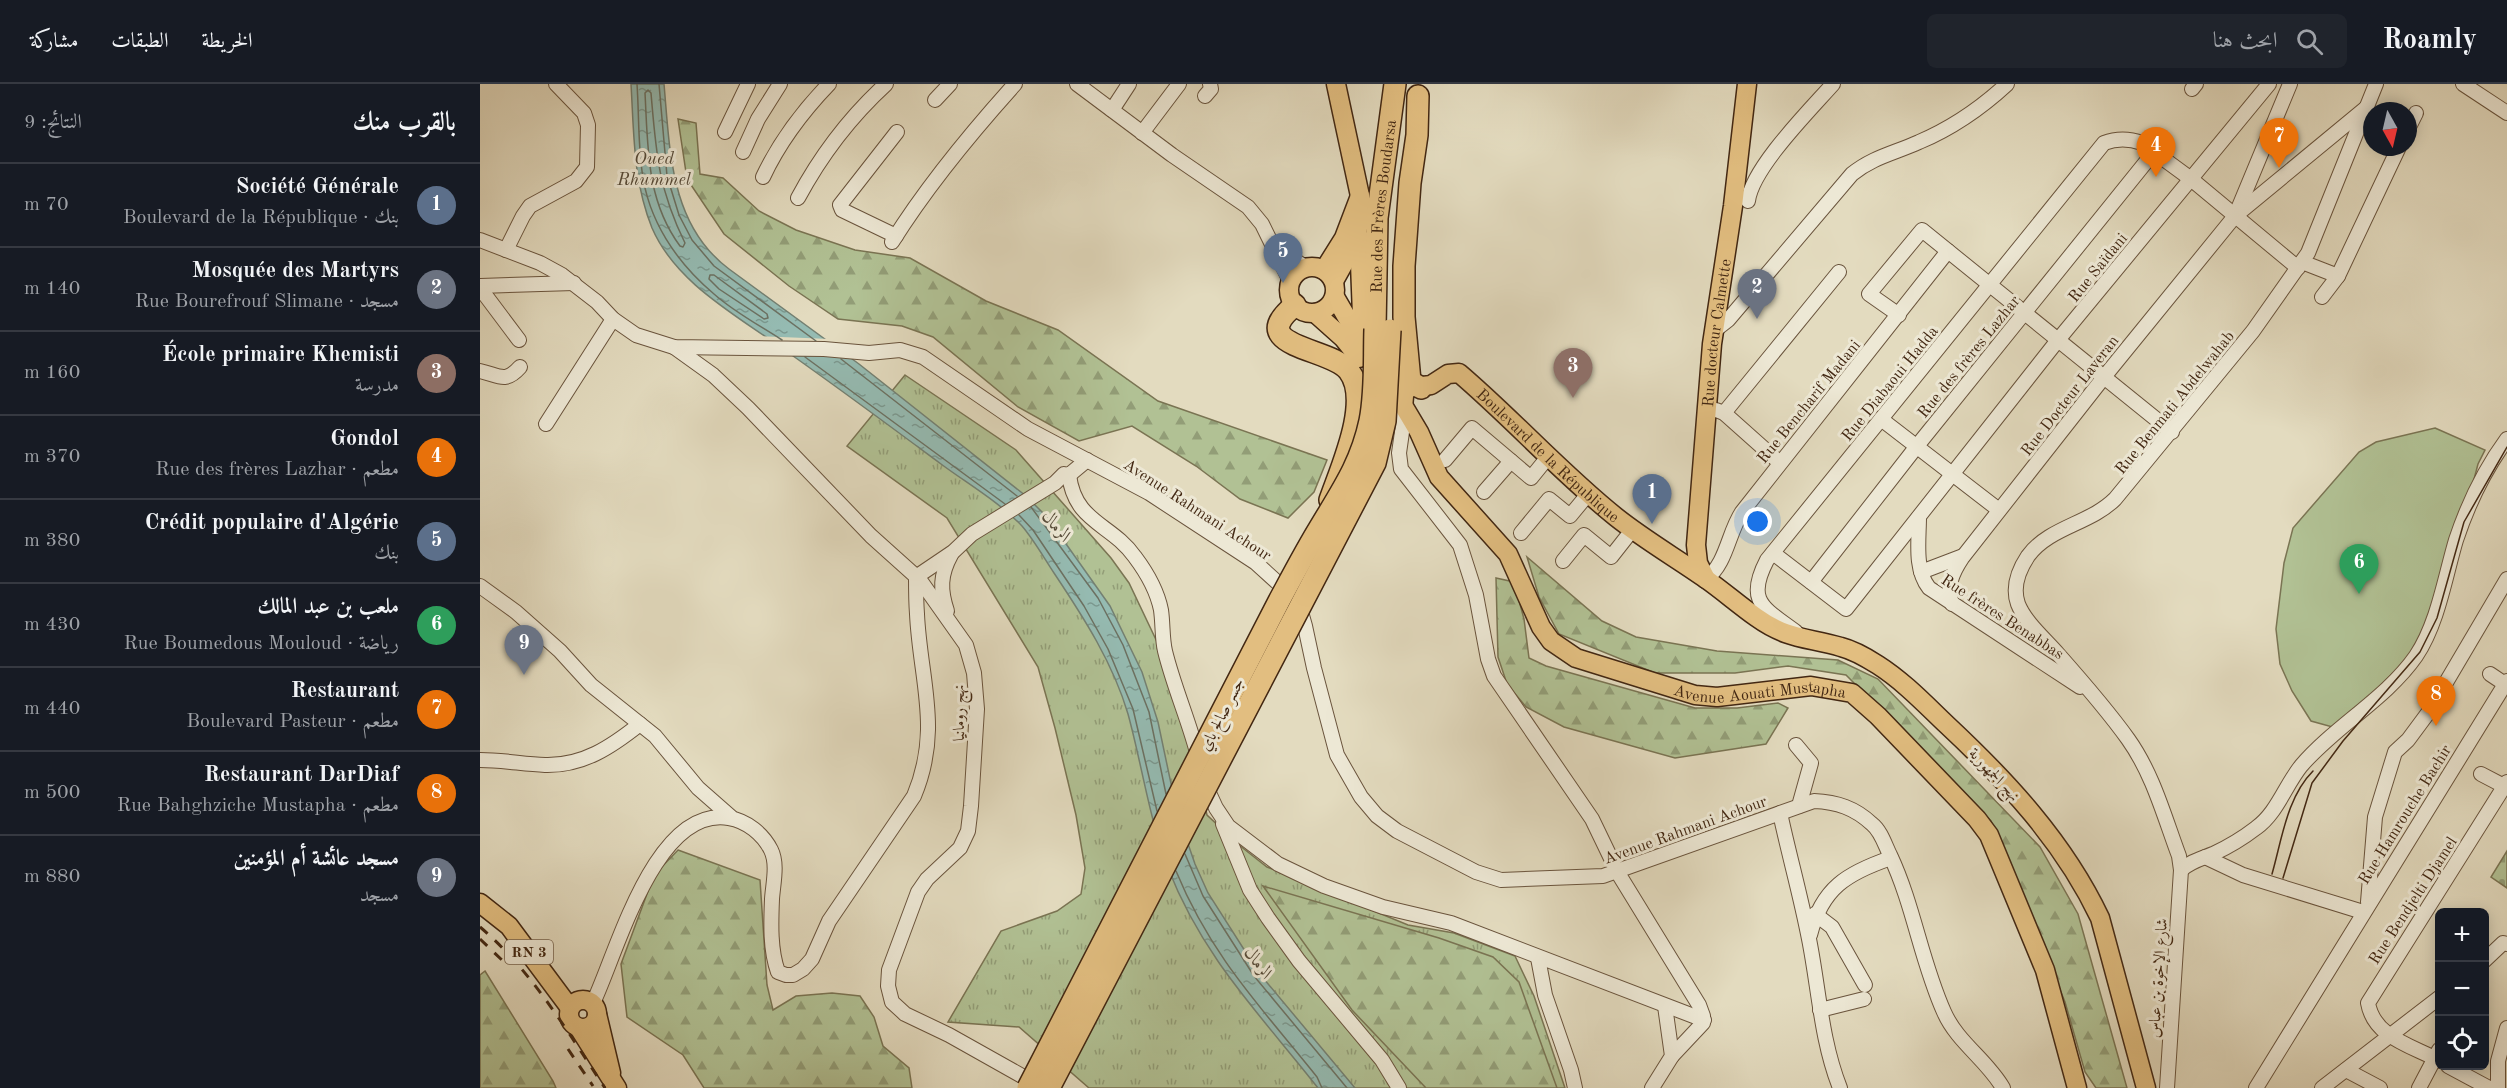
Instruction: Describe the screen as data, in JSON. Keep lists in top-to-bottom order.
{
  "streets": {
    "highway": ["Rue des Frères Boudarsa", "جسر صالح باي"],
    "main road": [
      "Rue docteur Calmette",
      "Boulevard de la République",
      "Avenue Aouati Mustapha",
      "نهج الجمهورية",
      "RN 3"
    ],
    "street": [
      "Rue Saïdani",
      "Rue des frères Lazhar",
      "Rue Diabaoui Hadda",
      "Rue Docteur Laveran",
      "Rue Bencharif Madani",
      "Rue Benmati Abdelwahab",
      "Avenue Rahmani Achour",
      "Rue frères Benabbas",
      "نهج رومانيا",
      "Rue Hamrouche Bachir",
      "Rue Bendjelti Djamel",
      "شارع الإخوة بن عباس"
    ]
  },
  "crossings": [
    ["Rue des Frères Boudarsa", "Avenue Aouati Mustapha"],
    ["Rue des Frères Boudarsa", "جسر صالح باي"],
    ["Rue Saïdani", "Rue des frères Lazhar"],
    ["Rue Saïdani", "Rue frères Benabbas"],
    ["Rue docteur Calmette", "Rue Bencharif Madani"],
    ["Rue docteur Calmette", "Boulevard de la République"],
    ["Rue docteur Calmette", "نهج الجمهورية"],
    ["Rue des frères Lazhar", "Rue Diabaoui Hadda"],
    ["Rue Diabaoui Hadda", "نهج الجمهورية"],
    ["Rue Docteur Laveran", "Rue frères Benabbas"],
    ["Rue Bencharif Madani", "Boulevard de la République"],
    ["Rue Bencharif Madani", "نهج الجمهورية"],
    ["Rue Benmati Abdelwahab", "Rue frères Benabbas"],
    ["Rue Benmati Abdelwahab", "شارع الإخوة بن عباس"],
    ["Boulevard de la République", "Avenue Aouati Mustapha"],
    ["Boulevard de la République", "نهج الجمهورية"],
    ["Avenue Rahmani Achour", "نهج رومانيا"],
    ["Avenue Aouati Mustapha", "جسر صالح باي"]
  ],
  "water": ["Oued Rhummel", "الرمال"],
  "north": "bottom",
  "page": {
    "header": "Roamly",
    "search": "ابحث هنا",
    "nav": ["الخريطة", "الطبقات", "مشاركة"],
    "heading": ["بالقرب منك", "النتائج: 9"],
    "pins": [
      "7",
      "4",
      "5",
      "2",
      "3",
      "1",
      "6",
      "9",
      "8"
    ],
    "list": [
      {
        "mark": "1",
        "name": "Société Générale",
        "note": "بنك · Boulevard de la République",
        "value": "70 m"
      },
      {
        "mark": "2",
        "name": "Mosquée des Martyrs",
        "note": "مسجد · Rue Bourefrouf Slimane",
        "value": "140 m"
      },
      {
        "mark": "3",
        "name": "École primaire Khemisti",
        "note": "مدرسة",
        "value": "160 m"
      },
      {
        "mark": "4",
        "name": "Gondol",
        "note": "مطعم · Rue des frères Lazhar",
        "value": "370 m"
      },
      {
        "mark": "5",
        "name": "Crédit populaire d'Algérie",
        "note": "بنك",
        "value": "380 m"
      },
      {
        "mark": "6",
        "name": "ملعب بن عبد المالك",
        "note": "رياضة · Rue Boumedous Mouloud",
        "value": "430 m"
      },
      {
        "mark": "7",
        "name": "Restaurant",
        "note": "مطعم · Boulevard Pasteur",
        "value": "440 m"
      },
      {
        "mark": "8",
        "name": "Restaurant DarDiaf",
        "note": "مطعم · Rue Bahghziche Mustapha",
        "value": "500 m"
      },
      {
        "mark": "9",
        "name": "مسجد عائشة أم المؤمنين",
        "note": "مسجد",
        "value": "880 m"
      }
    ],
    "map_buttons": ["+", "−"]
  }
}
